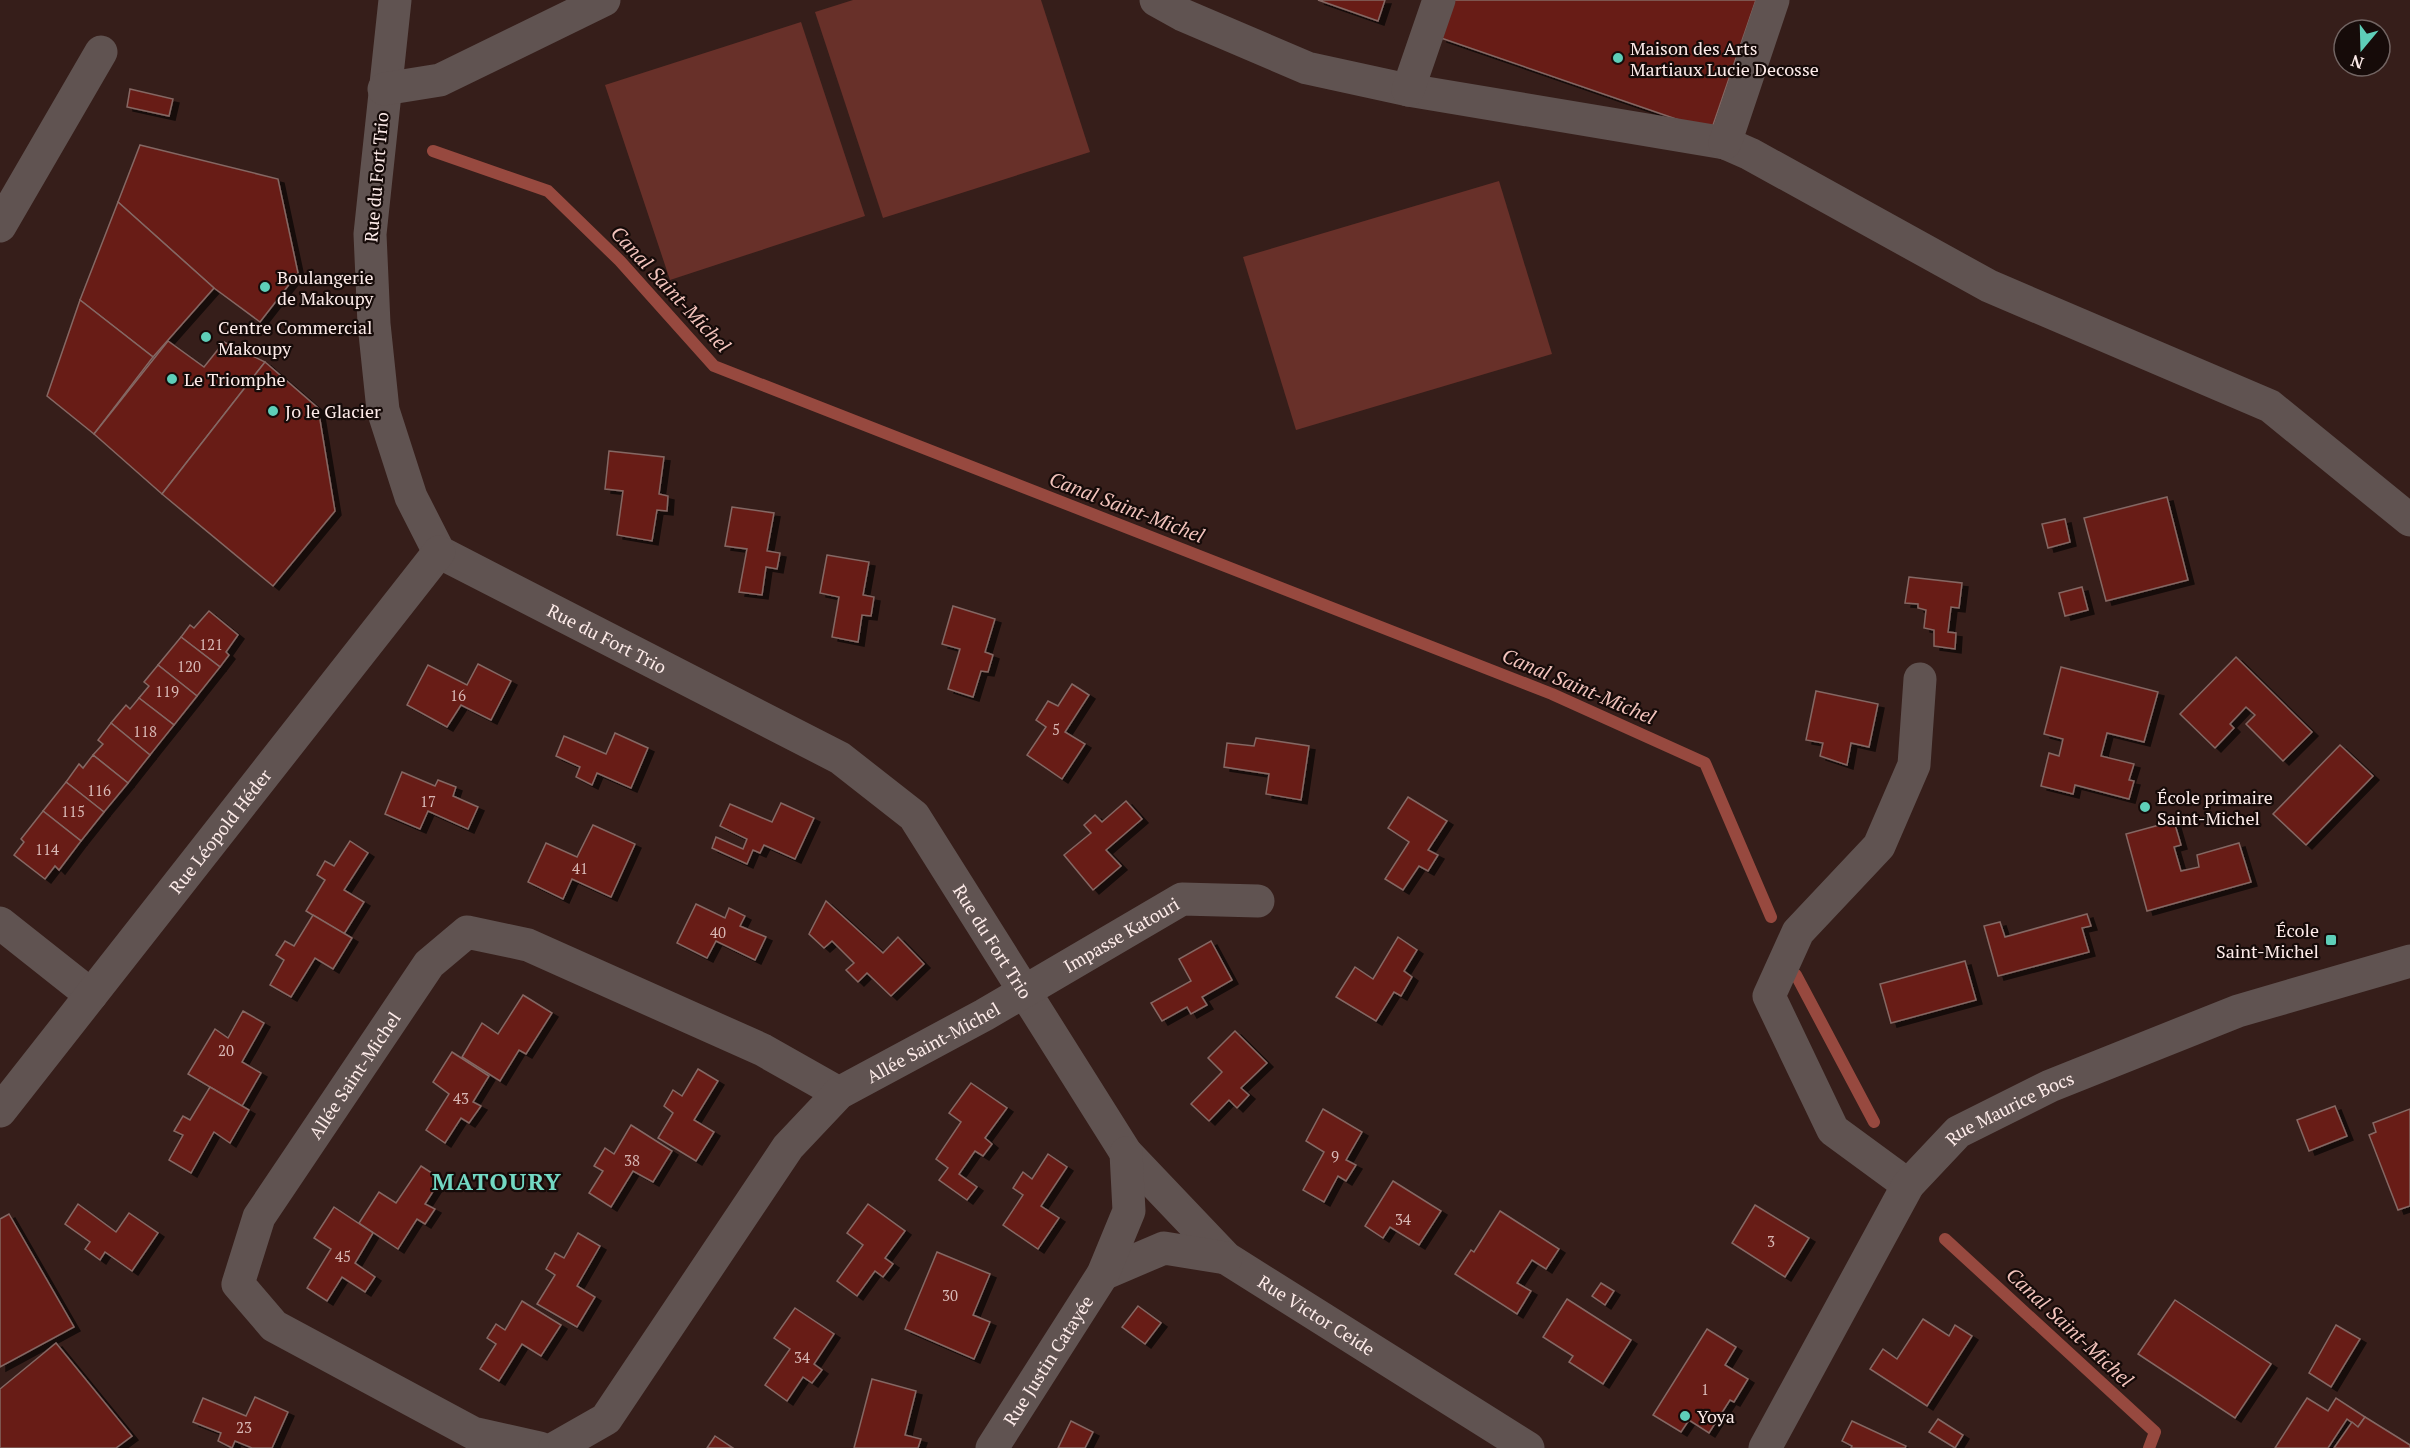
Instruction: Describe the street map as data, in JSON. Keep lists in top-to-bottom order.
{
  "streets": {
    "street": [
      "Rue du Fort Trio",
      "Rue Léopold Héder",
      "Impasse Katouri",
      "Allée Saint-Michel",
      "Rue Maurice Bocs",
      "Rue Victor Ceide",
      "Rue Justin Catayée"
    ]
  },
  "crossings": [
    ["Rue du Fort Trio", "Rue Léopold Héder"],
    ["Rue du Fort Trio", "Impasse Katouri"],
    ["Rue du Fort Trio", "Allée Saint-Michel"],
    ["Rue du Fort Trio", "Rue Victor Ceide"],
    ["Rue du Fort Trio", "Rue Justin Catayée"],
    ["Impasse Katouri", "Allée Saint-Michel"],
    ["Rue Victor Ceide", "Rue Justin Catayée"]
  ],
  "districts": ["MATOURY"],
  "water": ["Canal Saint-Michel"],
  "places": {
    "other": [
      "Maison des Arts Martiaux Lucie Decosse",
      "Boulangerie de Makoupy",
      "Centre Commercial Makoupy",
      "Le Triomphe",
      "Jo le Glacier",
      "École primaire Saint-Michel",
      "Yoya"
    ],
    "transit": ["École Saint-Michel"]
  },
  "house_numbers": [
    "121",
    "120",
    "119",
    "16",
    "5",
    "118",
    "116",
    "17",
    "115",
    "114",
    "41",
    "40",
    "20",
    "43",
    "9",
    "38",
    "34",
    "3",
    "45",
    "30",
    "34",
    "1",
    "23"
  ],
  "north": "bottom"
}
